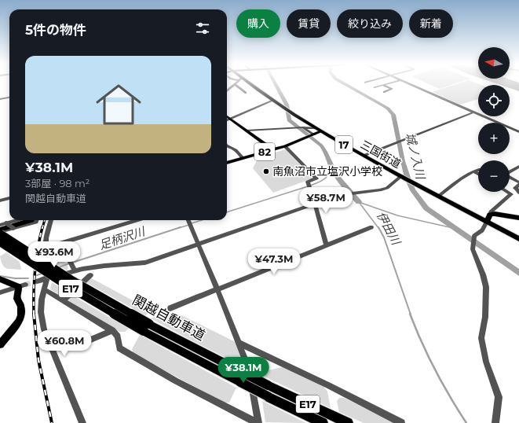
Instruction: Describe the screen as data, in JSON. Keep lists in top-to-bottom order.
{
  "streets": {
    "highway": [
      "17",
      "三国街道",
      "E17",
      "関越自動車道"
    ],
    "main road": ["82"]
  },
  "crossings": [
    ["82", "三国街道"]
  ],
  "water": ["城ノ入川", "伊田川", "足柄沢川"],
  "places": ["南魚沼市立塩沢小学校"],
  "north": "left",
  "page": {
    "chip": [
      "購入",
      "賃貸",
      "絞り込み",
      "新着"
    ],
    "heading": "5件の物件",
    "map_buttons": ["+", "−"],
    "list": [
      {
        "name": "¥38.1M",
        "note": "3部屋 · 98 m² · 関越自動車道"
      }
    ],
    "price": [
      "¥58.7M",
      "¥93.6M",
      "¥47.3M",
      "¥60.8M",
      "¥38.1M"
    ]
  }
}
